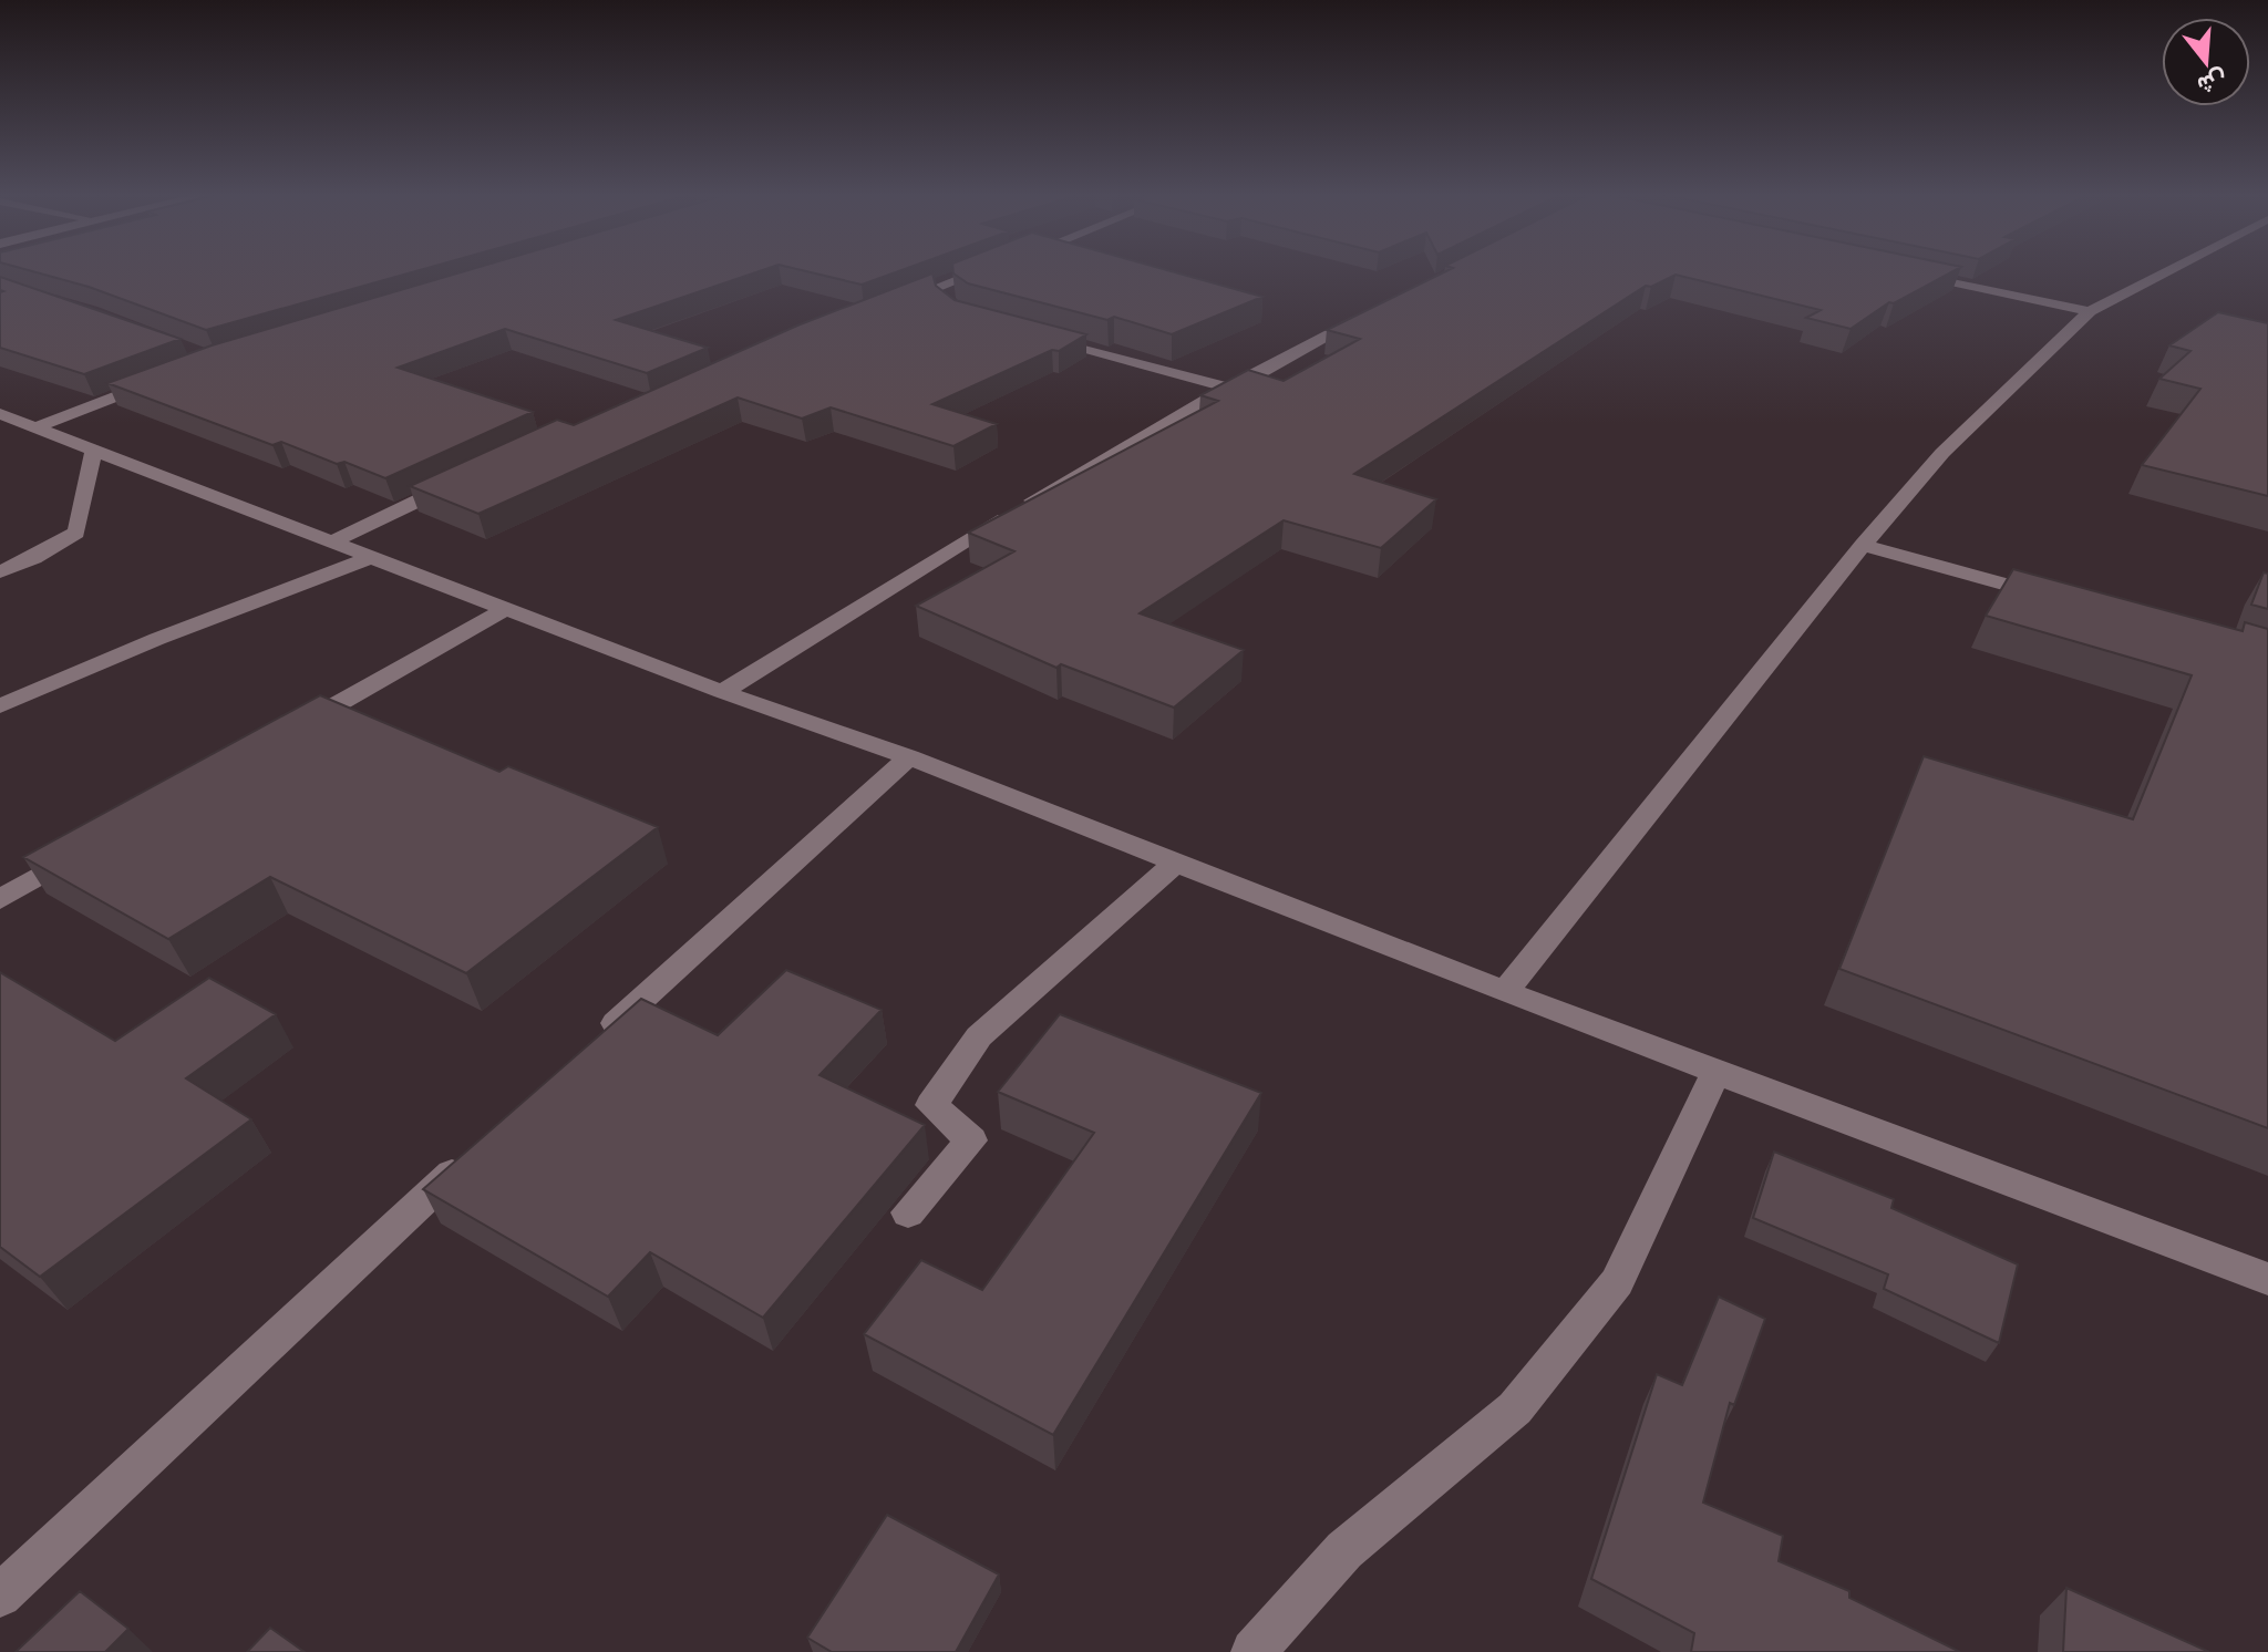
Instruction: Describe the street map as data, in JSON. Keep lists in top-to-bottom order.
{
  "north": "bottom"
}
